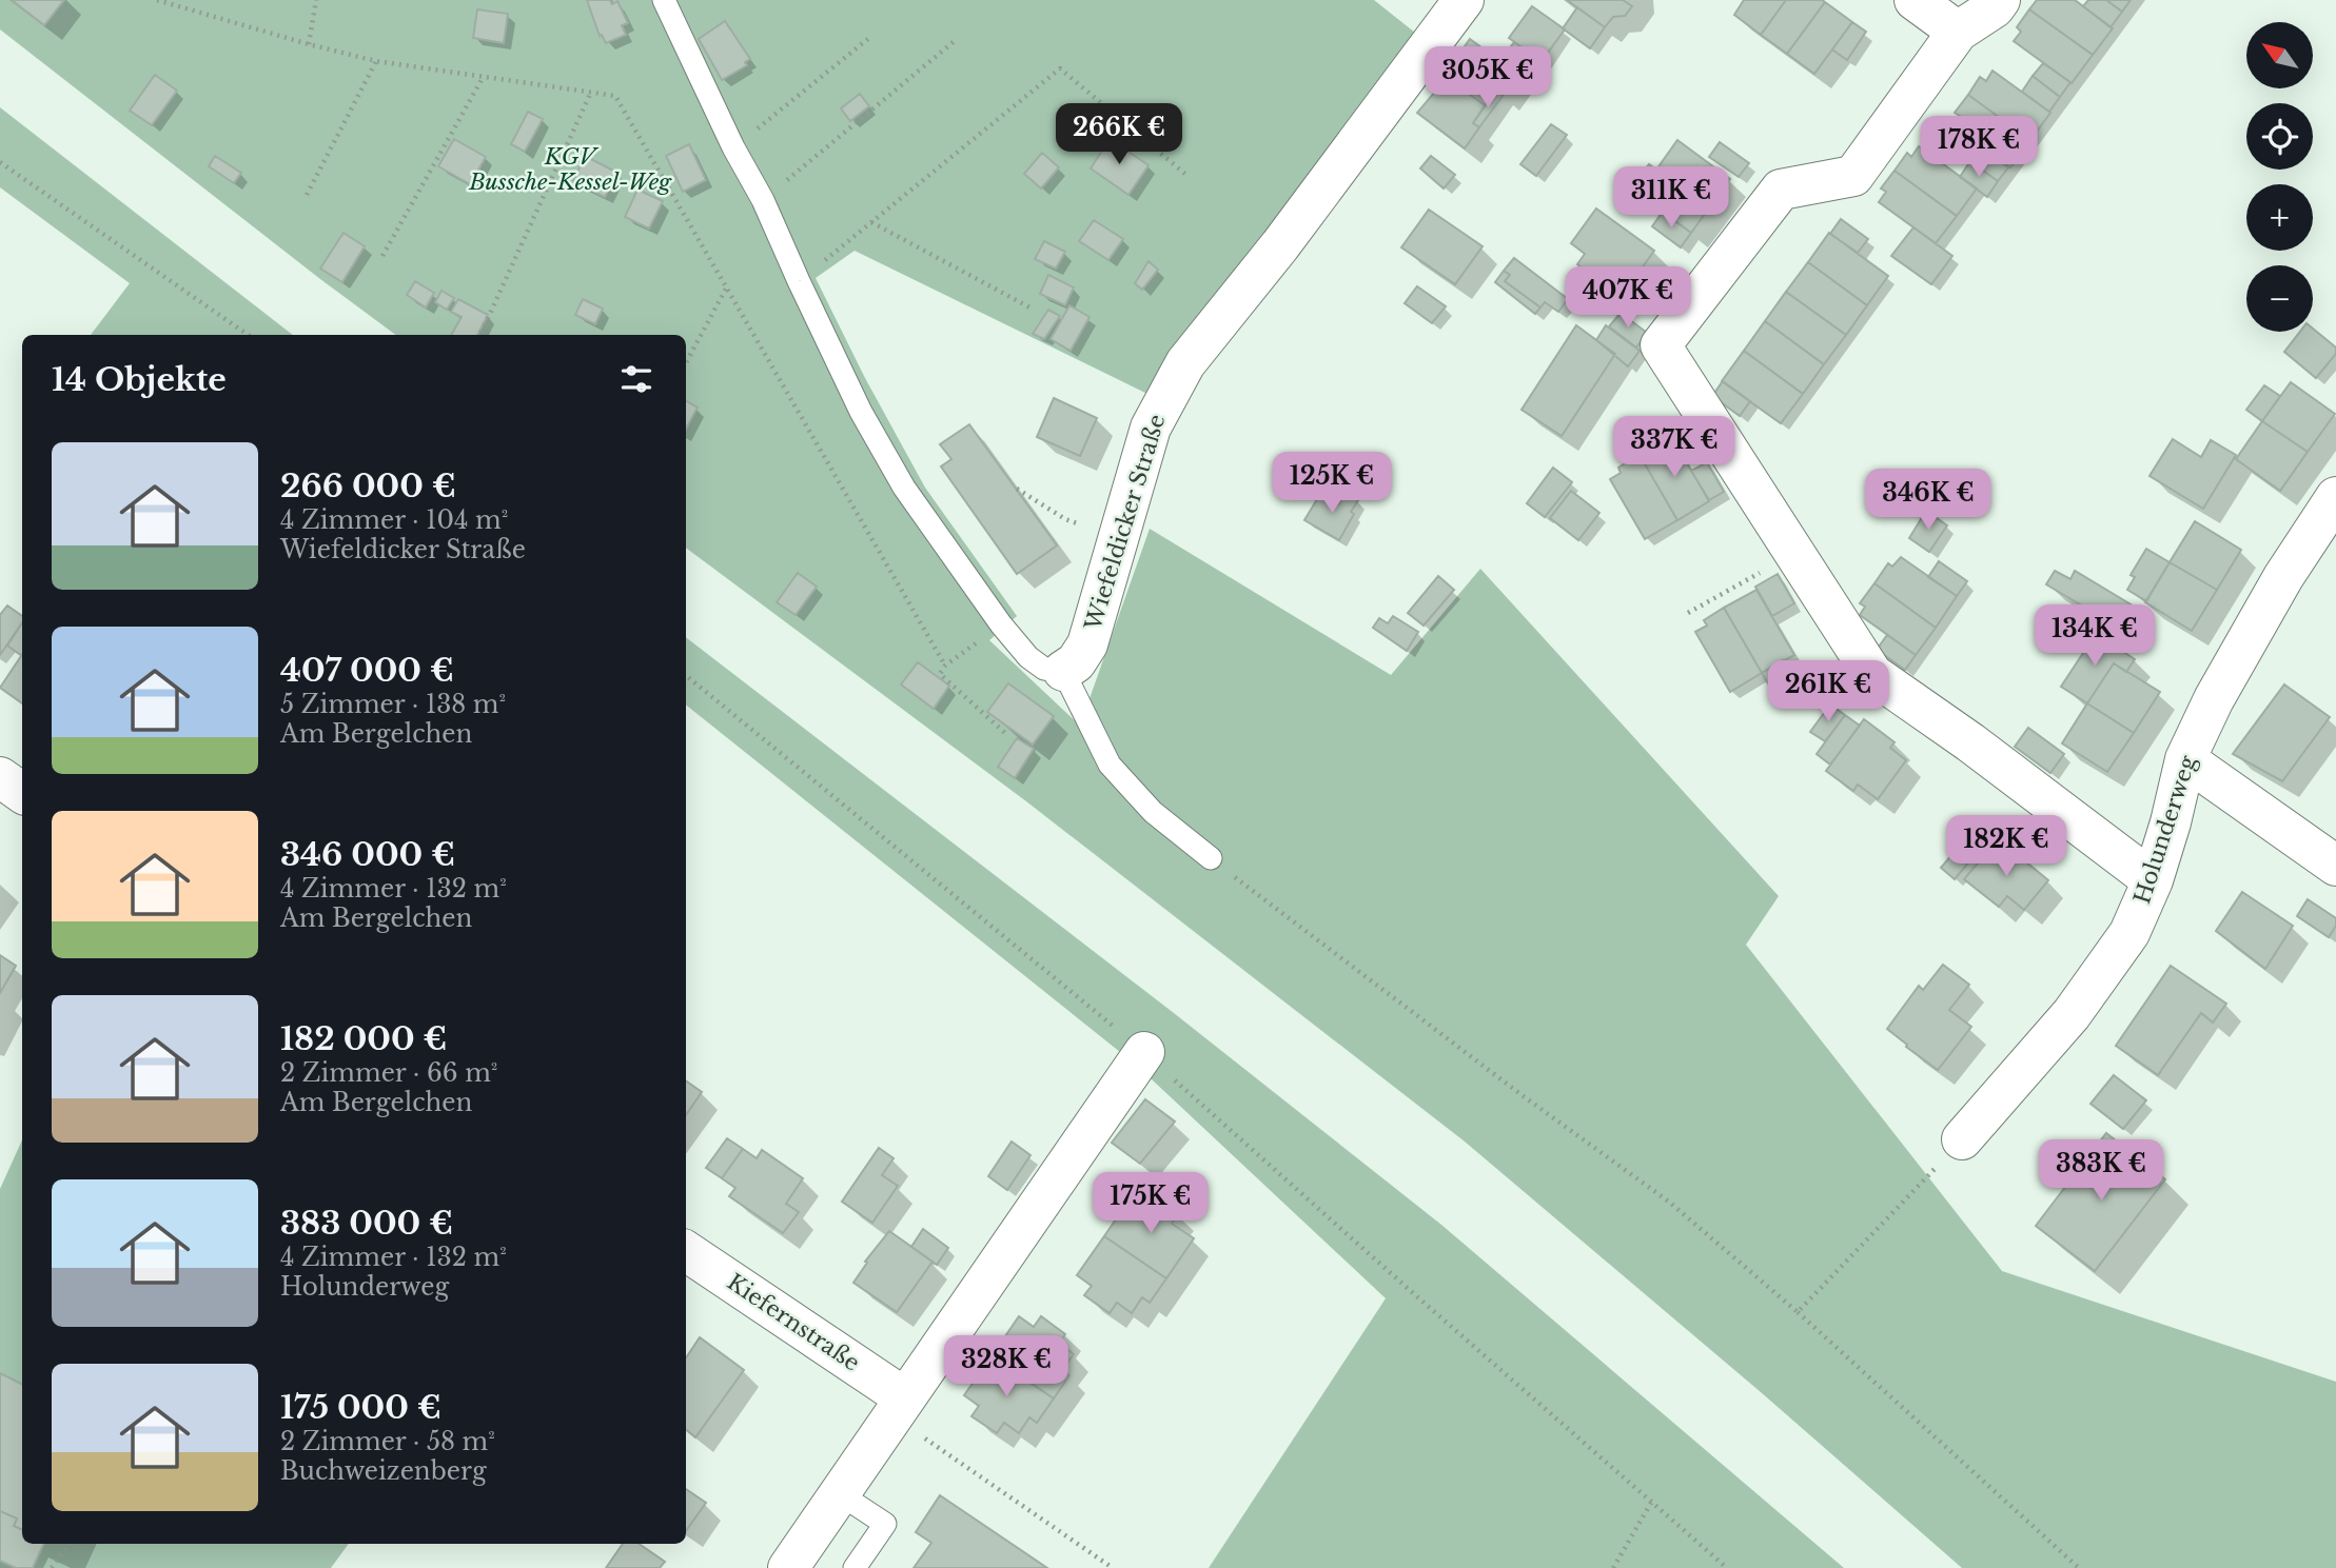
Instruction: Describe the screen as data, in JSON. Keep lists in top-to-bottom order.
{
  "streets": {
    "street": ["Wiefeldicker Straße", "Holunderweg", "Kiefernstraße"]
  },
  "parks": ["KGV Bussche-Kessel-Weg"],
  "north": "top left",
  "page": {
    "map_buttons": ["+", "−"],
    "price": [
      "305K €",
      "266K €",
      "178K €",
      "311K €",
      "407K €",
      "337K €",
      "125K €",
      "346K €",
      "134K €",
      "261K €",
      "182K €",
      "383K €",
      "175K €",
      "328K €"
    ],
    "heading": "14 Objekte",
    "list": [
      {
        "name": "266 000 €",
        "note": "4 Zimmer · 104 m² · Wiefeldicker Straße"
      },
      {
        "name": "407 000 €",
        "note": "5 Zimmer · 138 m² · Am Bergelchen"
      },
      {
        "name": "346 000 €",
        "note": "4 Zimmer · 132 m² · Am Bergelchen"
      },
      {
        "name": "182 000 €",
        "note": "2 Zimmer · 66 m² · Am Bergelchen"
      },
      {
        "name": "383 000 €",
        "note": "4 Zimmer · 132 m² · Holunderweg"
      },
      {
        "name": "175 000 €",
        "note": "2 Zimmer · 58 m² · Buchweizenberg"
      }
    ]
  }
}
